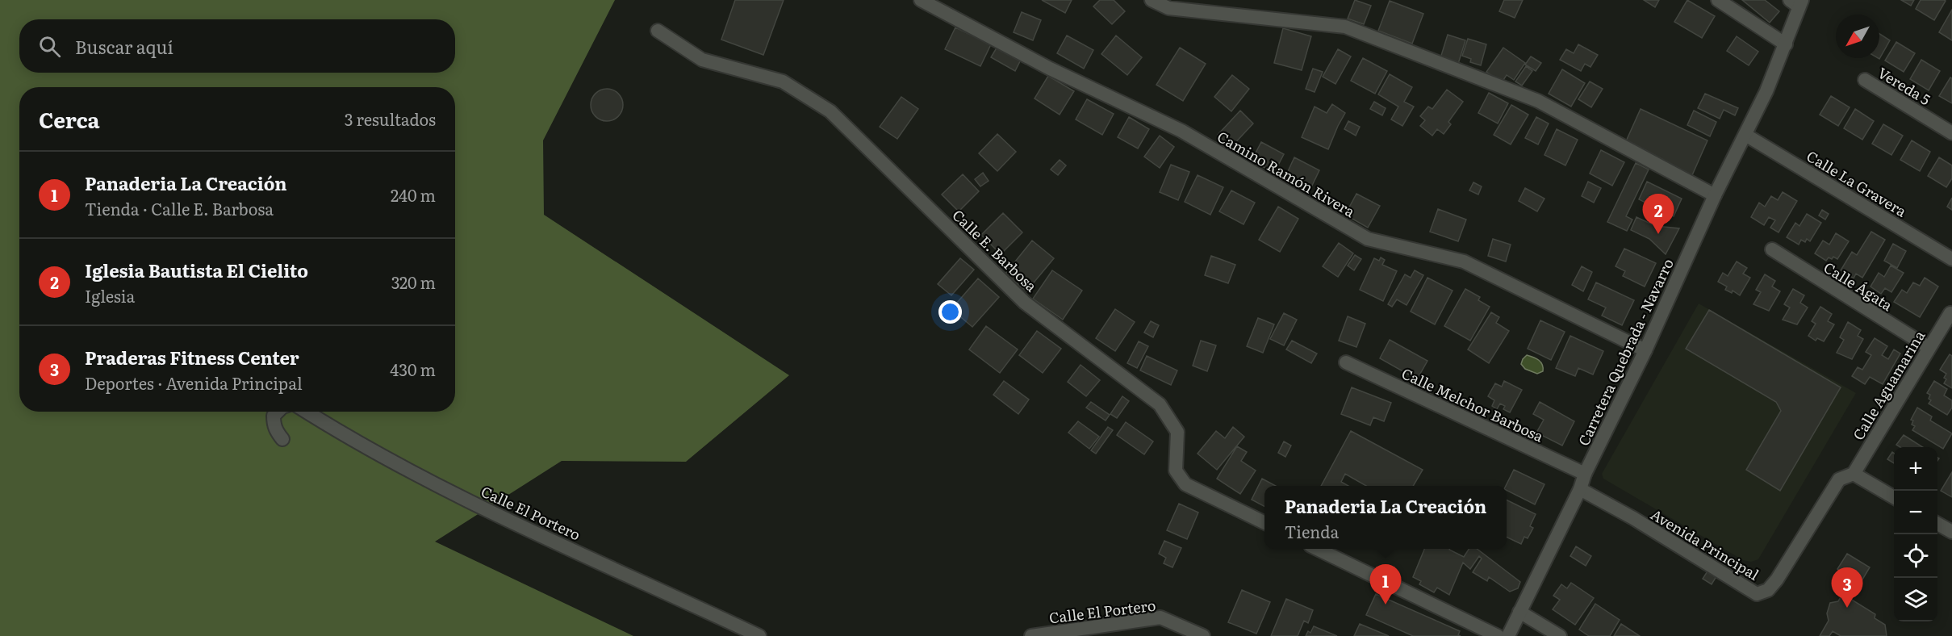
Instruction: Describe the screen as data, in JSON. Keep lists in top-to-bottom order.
{
  "streets": {
    "street": [
      "Vereda 5",
      "Camino Ramón Rivera",
      "Calle La Gravera",
      "Calle E. Barbosa",
      "Calle Ágata",
      "Carretera Quebrada - Navarro",
      "Calle Aguamarina",
      "Calle Melchor Barbosa",
      "Calle El Portero",
      "Avenida Principal"
    ]
  },
  "crossings": [
    ["Camino Ramón Rivera", "Carretera Quebrada - Navarro"],
    ["Calle La Gravera", "Carretera Quebrada - Navarro"],
    ["Calle Ágata", "Calle Aguamarina"],
    ["Carretera Quebrada - Navarro", "Calle Melchor Barbosa"],
    ["Carretera Quebrada - Navarro", "Avenida Principal"],
    ["Calle Aguamarina", "Avenida Principal"]
  ],
  "north": "bottom left",
  "page": {
    "search": "Buscar aquí",
    "heading": ["Cerca", "3 resultados"],
    "list": [
      {
        "mark": "1",
        "name": "Panaderia La Creación",
        "note": "Tienda · Calle E. Barbosa",
        "value": "240 m"
      },
      {
        "mark": "2",
        "name": "Iglesia Bautista El Cielito",
        "note": "Iglesia",
        "value": "320 m"
      },
      {
        "mark": "3",
        "name": "Praderas Fitness Center",
        "note": "Deportes · Avenida Principal",
        "value": "430 m"
      }
    ],
    "pins": ["2", "1", "3"],
    "map_buttons": ["+", "−"],
    "popup": ["Panaderia La Creación", "Tienda"]
  }
}
